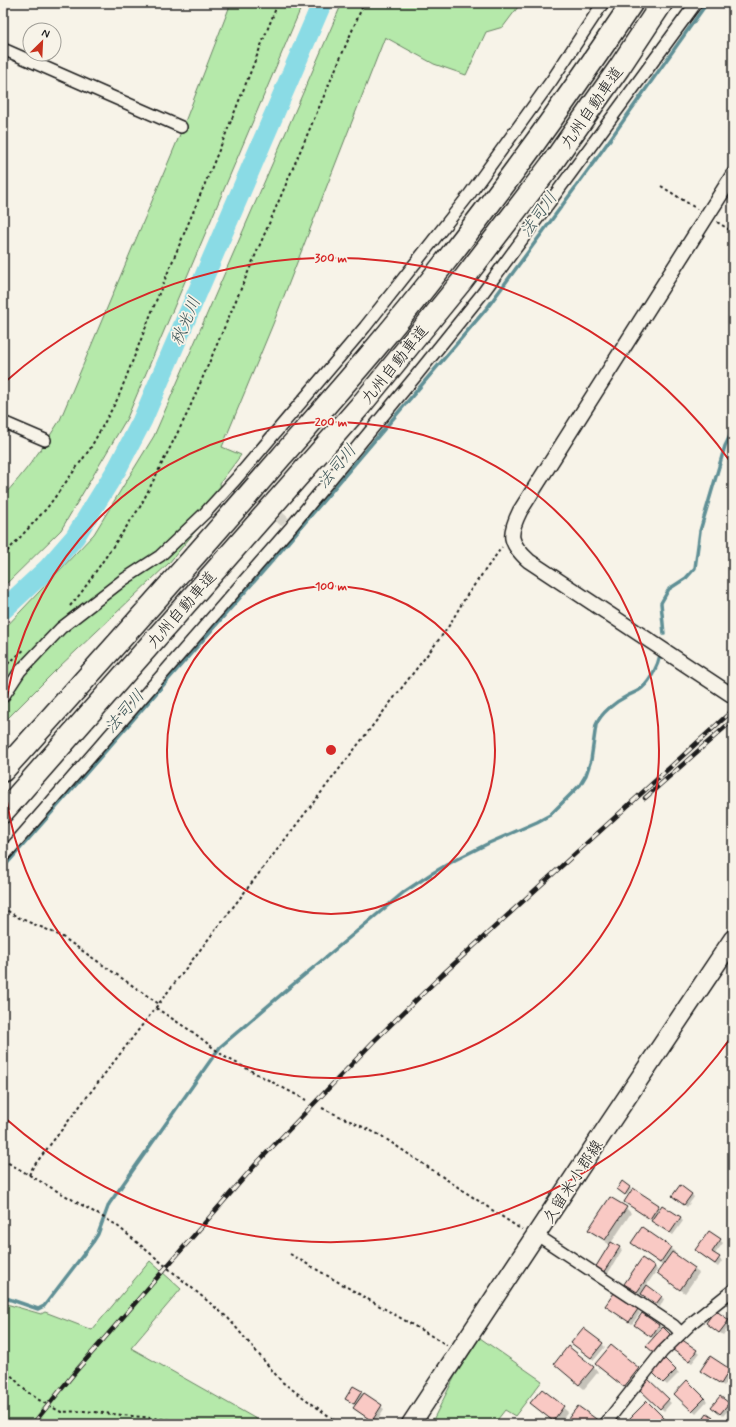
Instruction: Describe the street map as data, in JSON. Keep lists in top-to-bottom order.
{
  "streets": {
    "highway": ["九州自動車道"],
    "main road": ["久留米小郡線"]
  },
  "water": ["法司川", "秋光川"],
  "north": "top right",
  "rings": ["300 m", "200 m", "100 m"]
}
